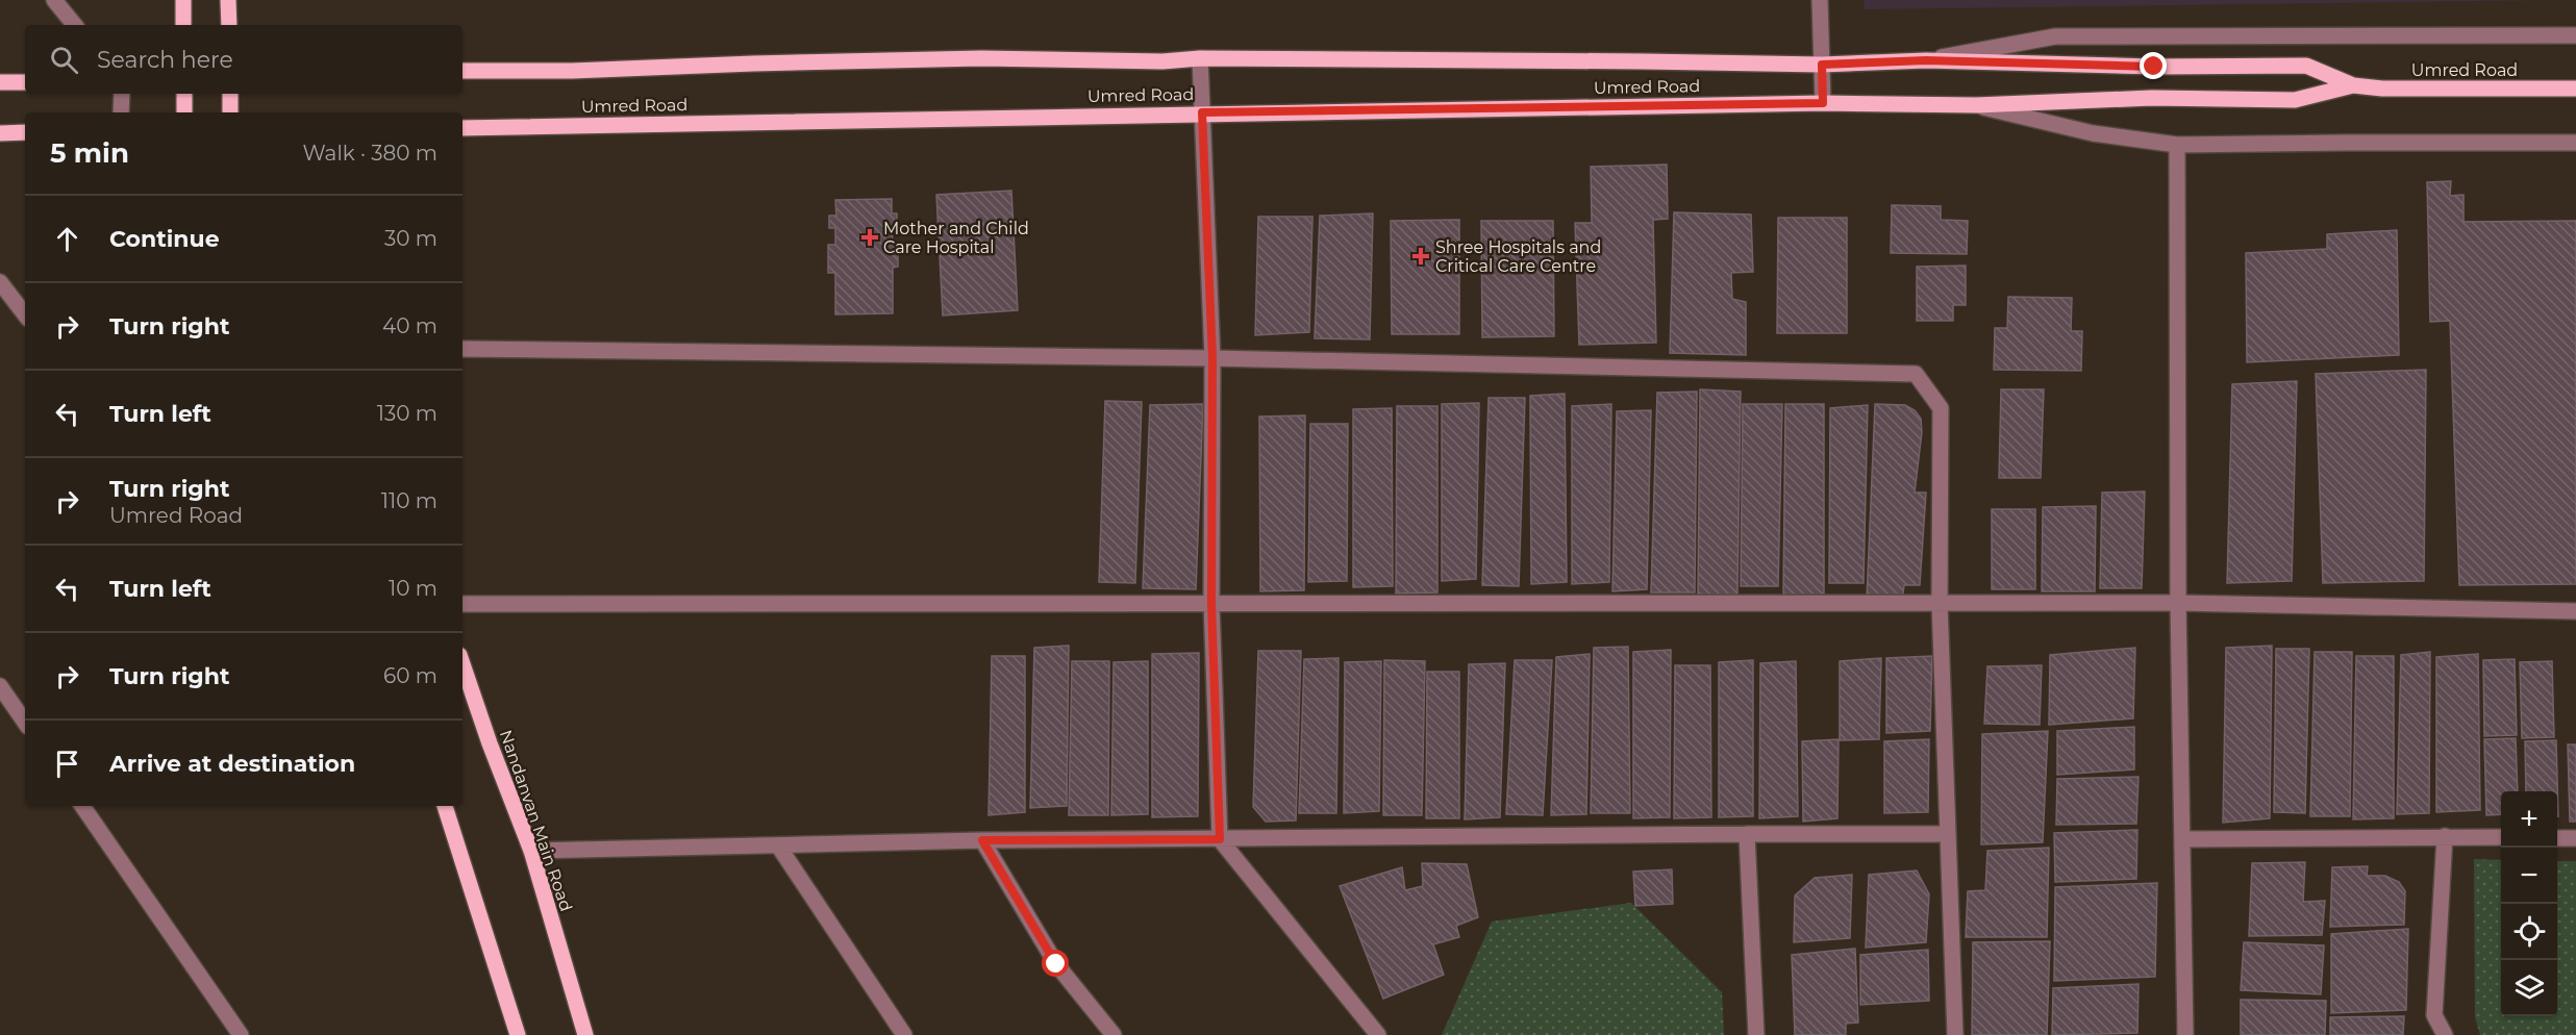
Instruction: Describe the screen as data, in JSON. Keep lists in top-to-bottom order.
{
  "streets": {
    "main road": ["Umred Road", "Nandanvan Main Road"]
  },
  "places": {
    "health": ["Mother and Child Care Hospital", "Shree Hospitals and Critical Care Centre"]
  },
  "page": {
    "search": "Search here",
    "heading": ["5 min", "Walk · 380 m"],
    "list": [
      ["Continue", "30 m"],
      ["Turn right", "40 m"],
      ["Turn left", "130 m"],
      ["Turn right", "Umred Road", "110 m"],
      ["Turn left", "10 m"],
      ["Turn right", "60 m"],
      "Arrive at destination"
    ],
    "map_buttons": ["+", "−"]
  }
}
